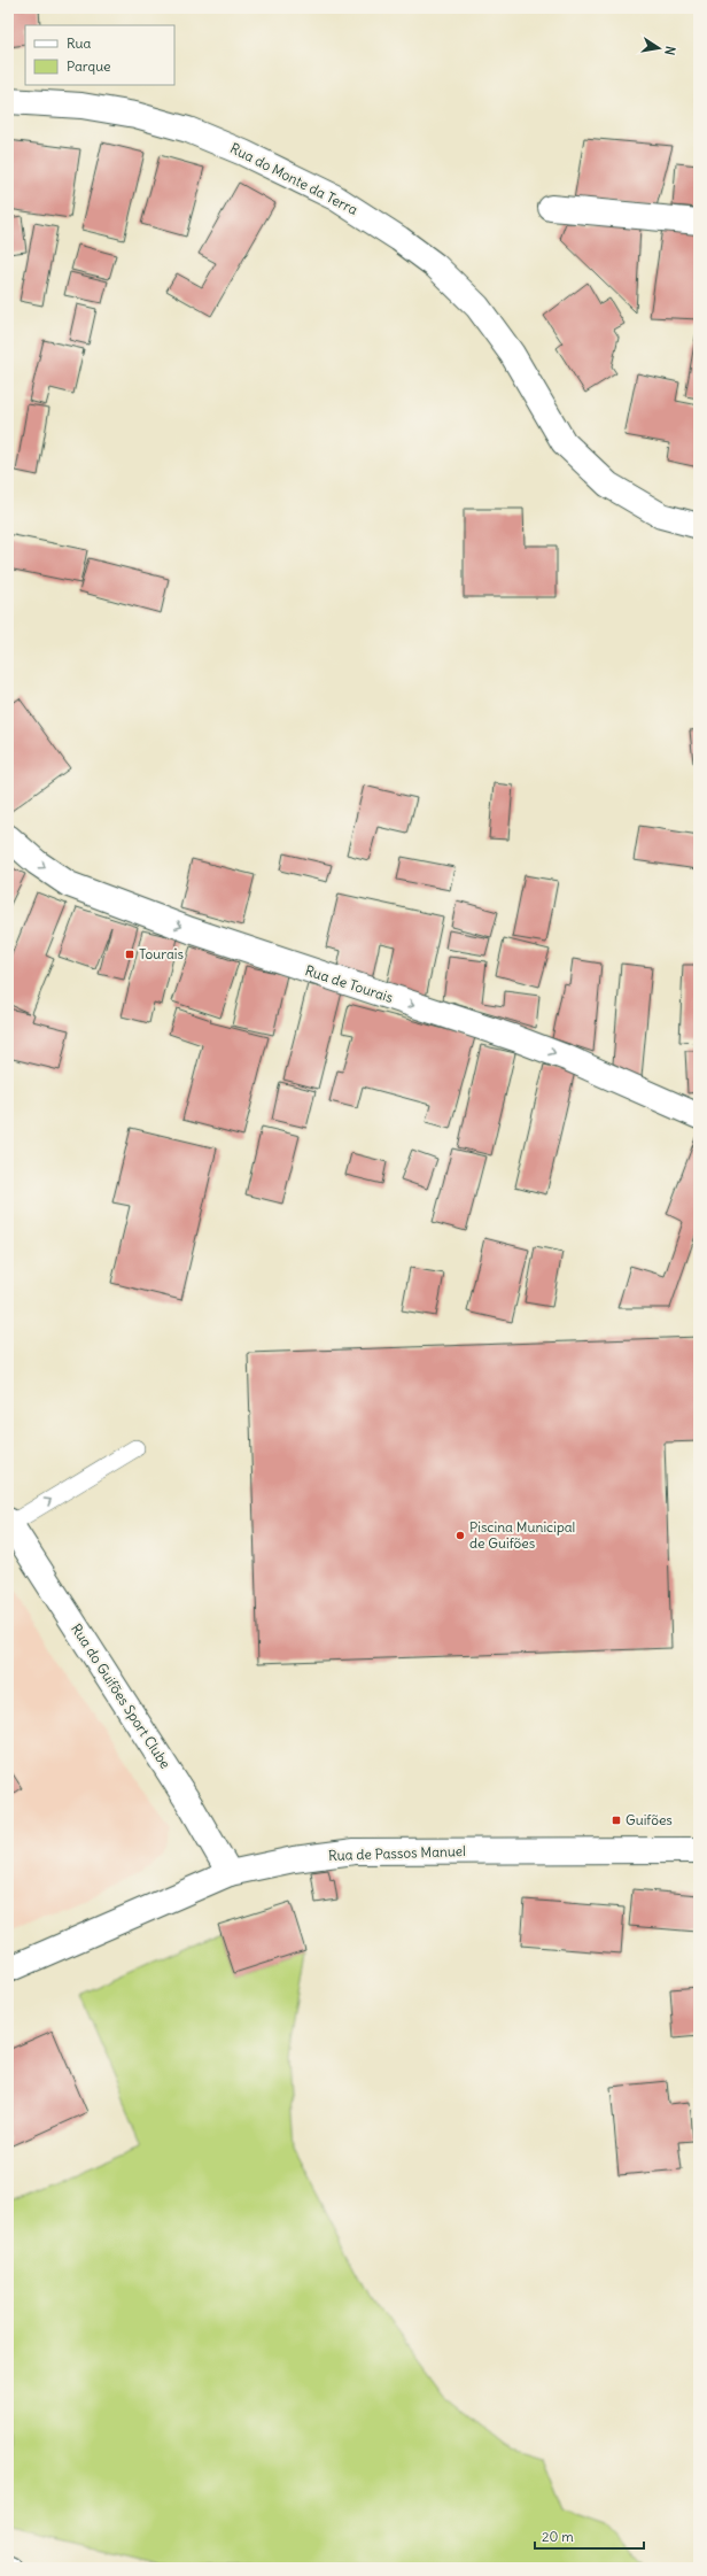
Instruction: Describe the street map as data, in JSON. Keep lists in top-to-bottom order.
{
  "streets": {
    "street": [
      "Rua do Monte da Terra",
      "Rua de Tourais",
      "Rua do Guifões Sport Clube",
      "Rua de Passos Manuel"
    ]
  },
  "crossings": [
    ["Rua do Guifões Sport Clube", "Rua de Passos Manuel"]
  ],
  "one_way": ["Rua de Tourais"],
  "places": {
    "transit": ["Tourais", "Guifões"],
    "other": ["Piscina Municipal de Guifões"]
  },
  "legend": ["Rua", "Parque"],
  "scale_bar": "20 m",
  "north": "right"
}
